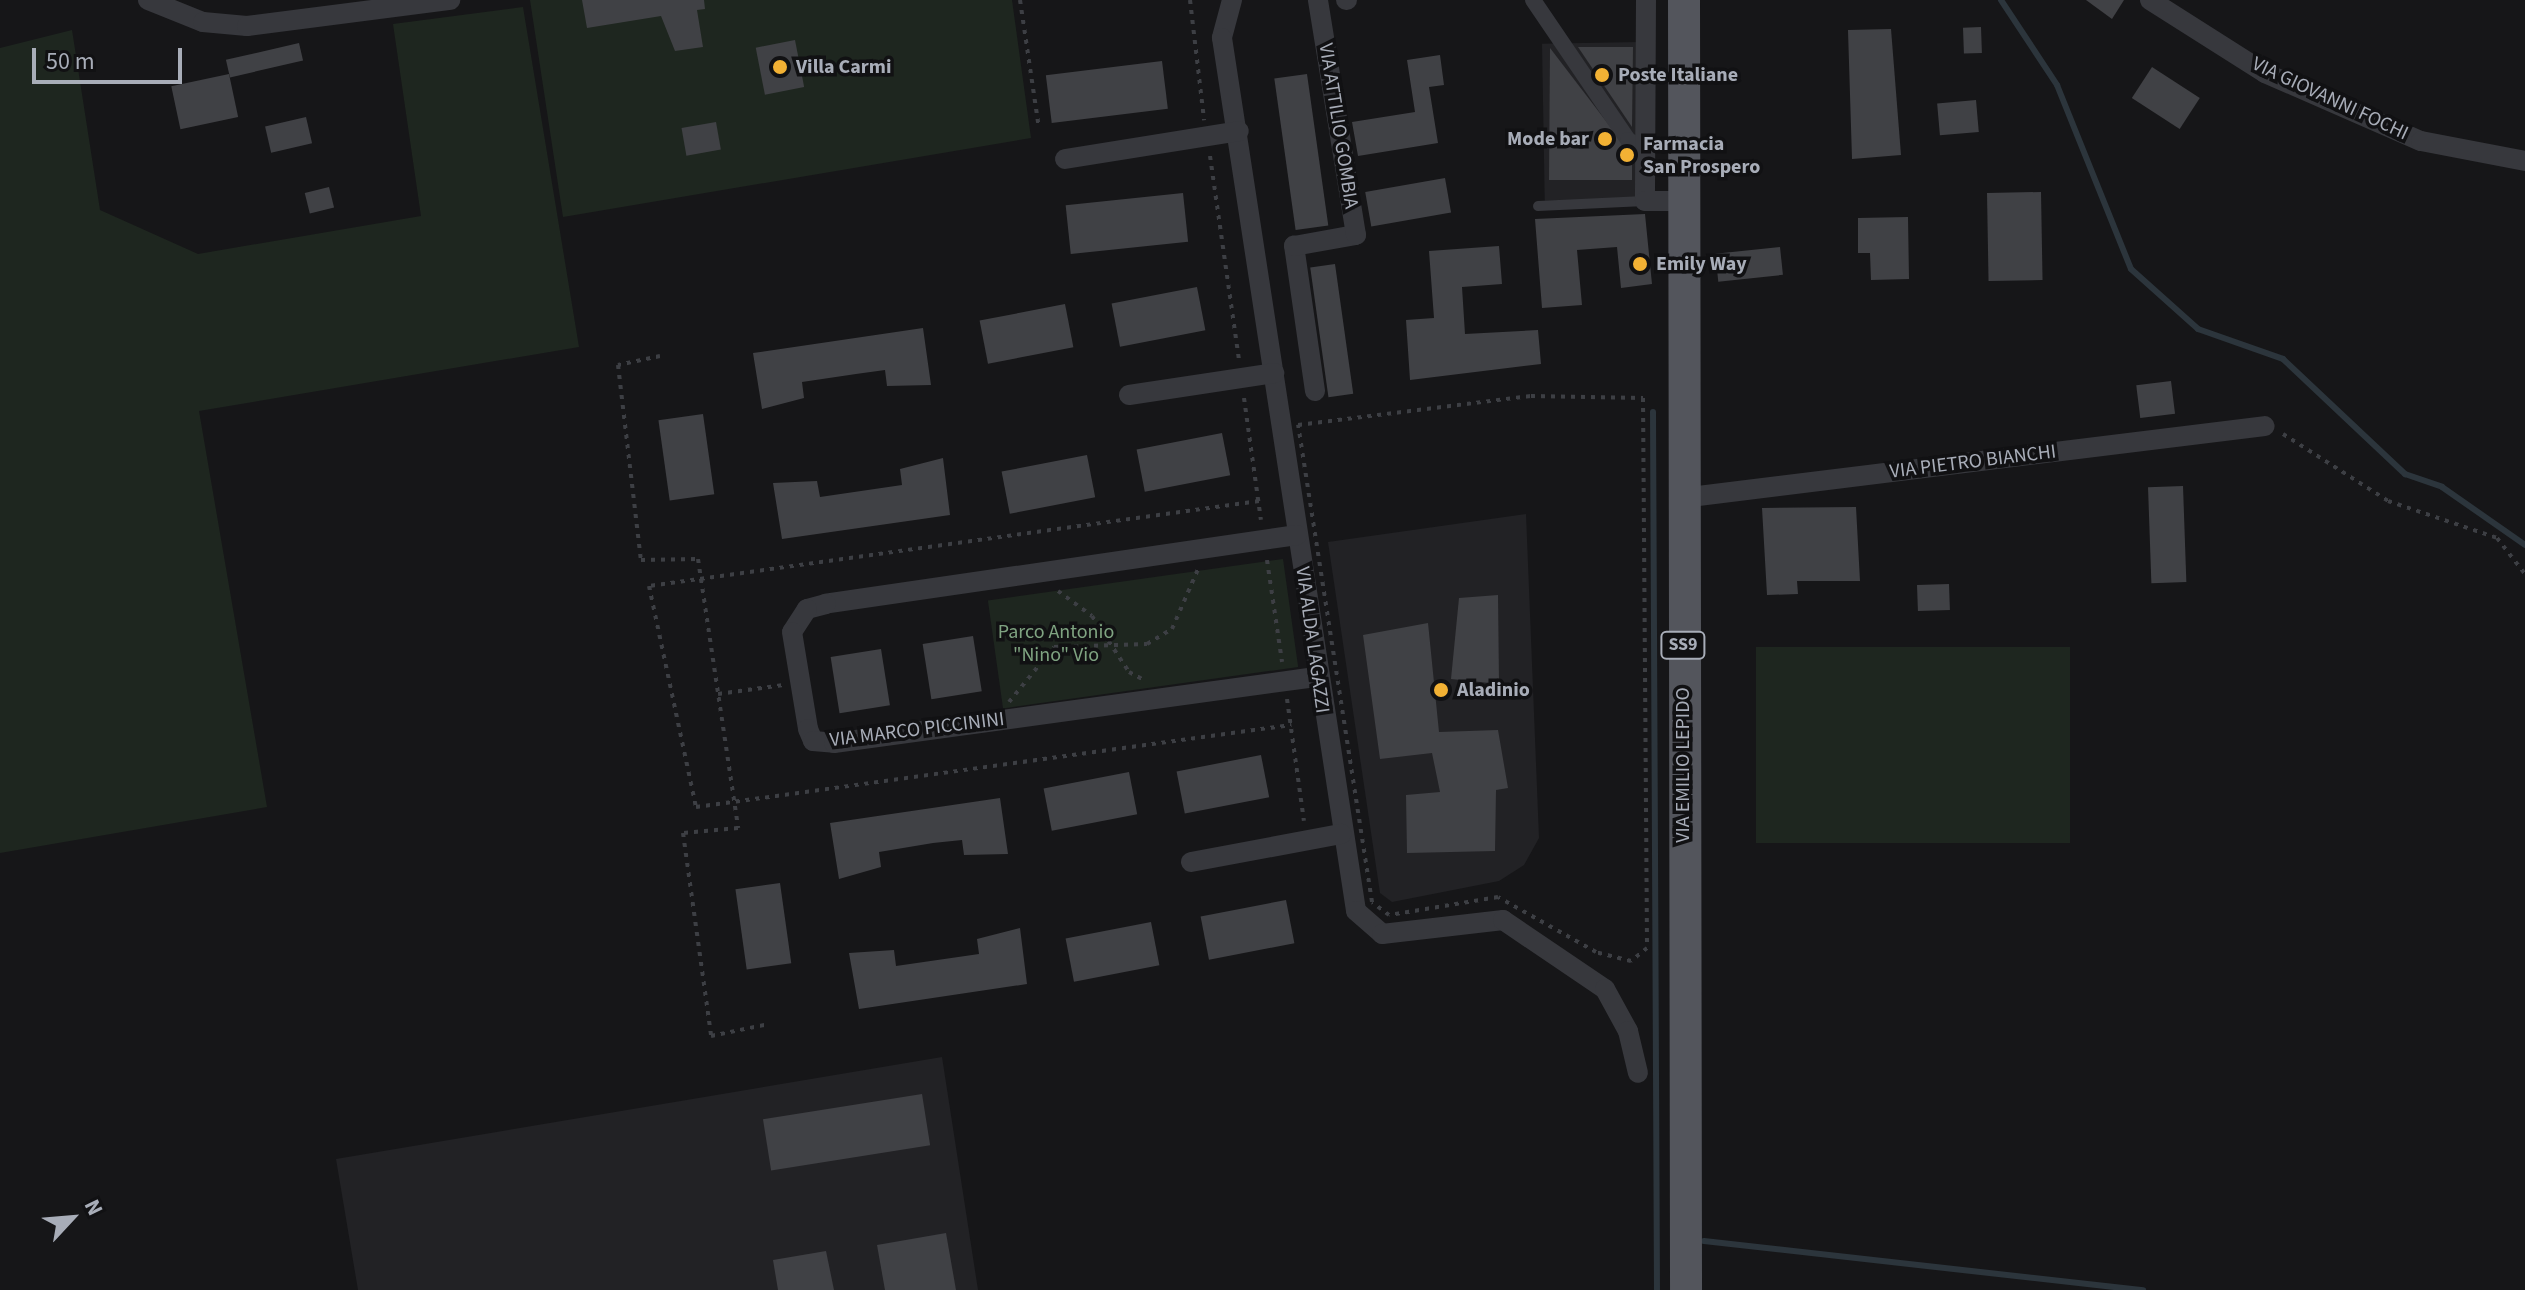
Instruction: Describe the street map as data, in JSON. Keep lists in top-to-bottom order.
{
  "streets": {
    "main road": ["SS9", "VIA EMILIO LEPIDO"],
    "street": [
      "VIA GIOVANNI FOCHI",
      "VIA ATTILIO GOMBIA",
      "VIA PIETRO BIANCHI",
      "VIA ALDA LAGAZZI",
      "VIA MARCO PICCININI"
    ]
  },
  "crossings": [
    ["VIA PIETRO BIANCHI", "VIA EMILIO LEPIDO"],
    ["VIA ALDA LAGAZZI", "VIA MARCO PICCININI"]
  ],
  "parks": ["Parco Antonio \"Nino\" Vio"],
  "places": [
    "Villa Carmi",
    "Poste Italiane",
    "Mode bar",
    "Farmacia San Prospero",
    "Emily Way",
    "Aladinio"
  ],
  "scale_bar": "50 m",
  "north": "top right"
}
